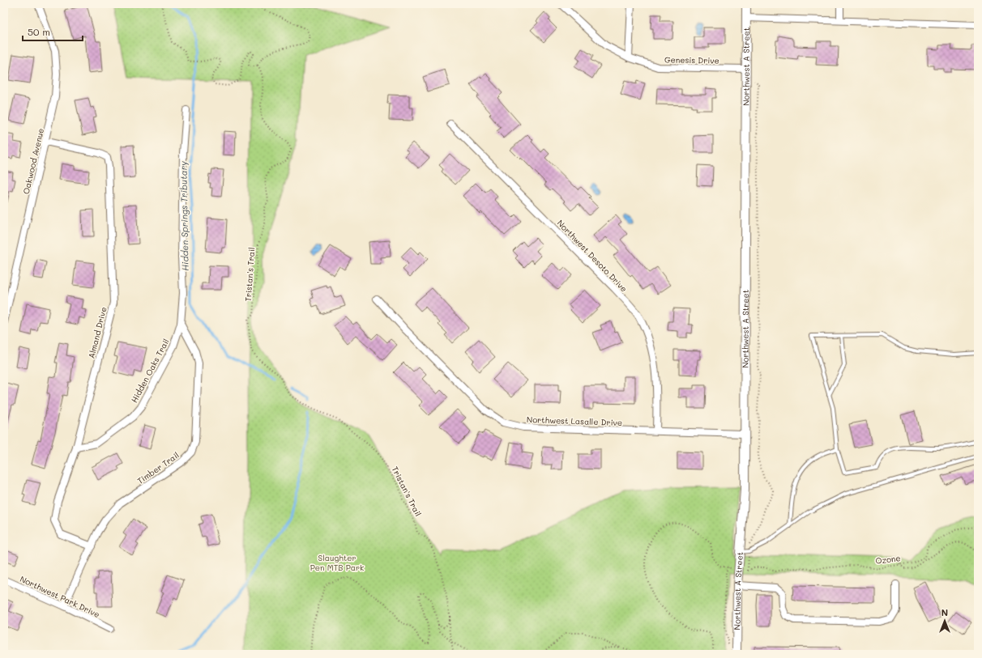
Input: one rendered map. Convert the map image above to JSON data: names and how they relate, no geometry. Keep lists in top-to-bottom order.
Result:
{
  "streets": {
    "street": [
      "Genesis Drive",
      "Northwest A Street",
      "Oakwood Avenue",
      "Northwest Desoto Drive",
      "Almand Drive",
      "Hidden Oaks Trail",
      "Northwest Lasalle Drive",
      "Timber Trail",
      "Northwest Park Drive"
    ],
    "path": ["Tristan's Trail", "Ozone"]
  },
  "crossings": [
    ["Genesis Drive", "Northwest A Street"],
    ["Northwest A Street", "Northwest Lasalle Drive"],
    ["Oakwood Avenue", "Almand Drive"],
    ["Northwest Desoto Drive", "Northwest Lasalle Drive"],
    ["Almand Drive", "Hidden Oaks Trail"],
    ["Almand Drive", "Timber Trail"],
    ["Hidden Oaks Trail", "Timber Trail"],
    ["Timber Trail", "Northwest Park Drive"]
  ],
  "water": ["Hidden Springs Tributary"],
  "parks": ["Slaughter Pen MTB Park"],
  "scale_bar": "50 m",
  "north": "top"
}
